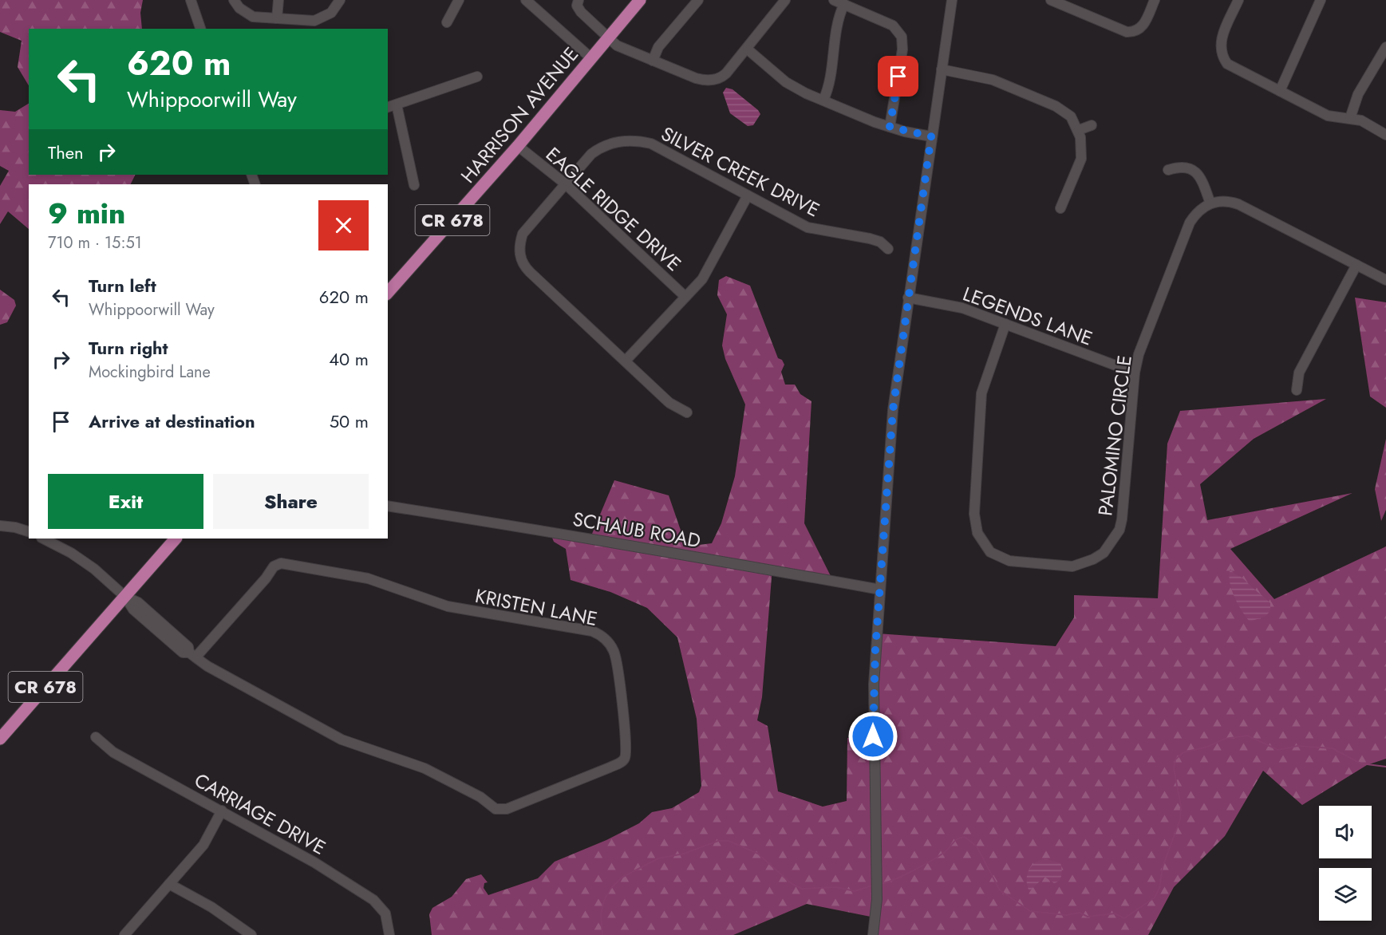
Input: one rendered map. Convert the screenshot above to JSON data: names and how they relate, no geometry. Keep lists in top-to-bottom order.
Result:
{
  "streets": {
    "main road": ["HARRISON AVENUE", "CR 678"],
    "street": [
      "SILVER CREEK DRIVE",
      "EAGLE RIDGE DRIVE",
      "LEGENDS LANE",
      "PALOMINO CIRCLE",
      "SCHAUB ROAD",
      "KRISTEN LANE",
      "CARRIAGE DRIVE"
    ]
  },
  "crossings": [
    ["HARRISON AVENUE", "EAGLE RIDGE DRIVE"],
    ["SILVER CREEK DRIVE", "EAGLE RIDGE DRIVE"],
    ["CR 678", "KRISTEN LANE"],
    ["LEGENDS LANE", "PALOMINO CIRCLE"]
  ],
  "page": {
    "turn": ["620 m", "Whippoorwill Way"],
    "then": "Then",
    "heading": ["9 min", "710 m · 15:51"],
    "list": [
      {
        "name": "Turn left",
        "note": "Whippoorwill Way",
        "value": "620 m"
      },
      {
        "name": "Turn right",
        "note": "Mockingbird Lane",
        "value": "40 m"
      },
      {
        "name": "Arrive at destination",
        "value": "50 m"
      }
    ],
    "buttons": ["Exit", "Share"]
  }
}
